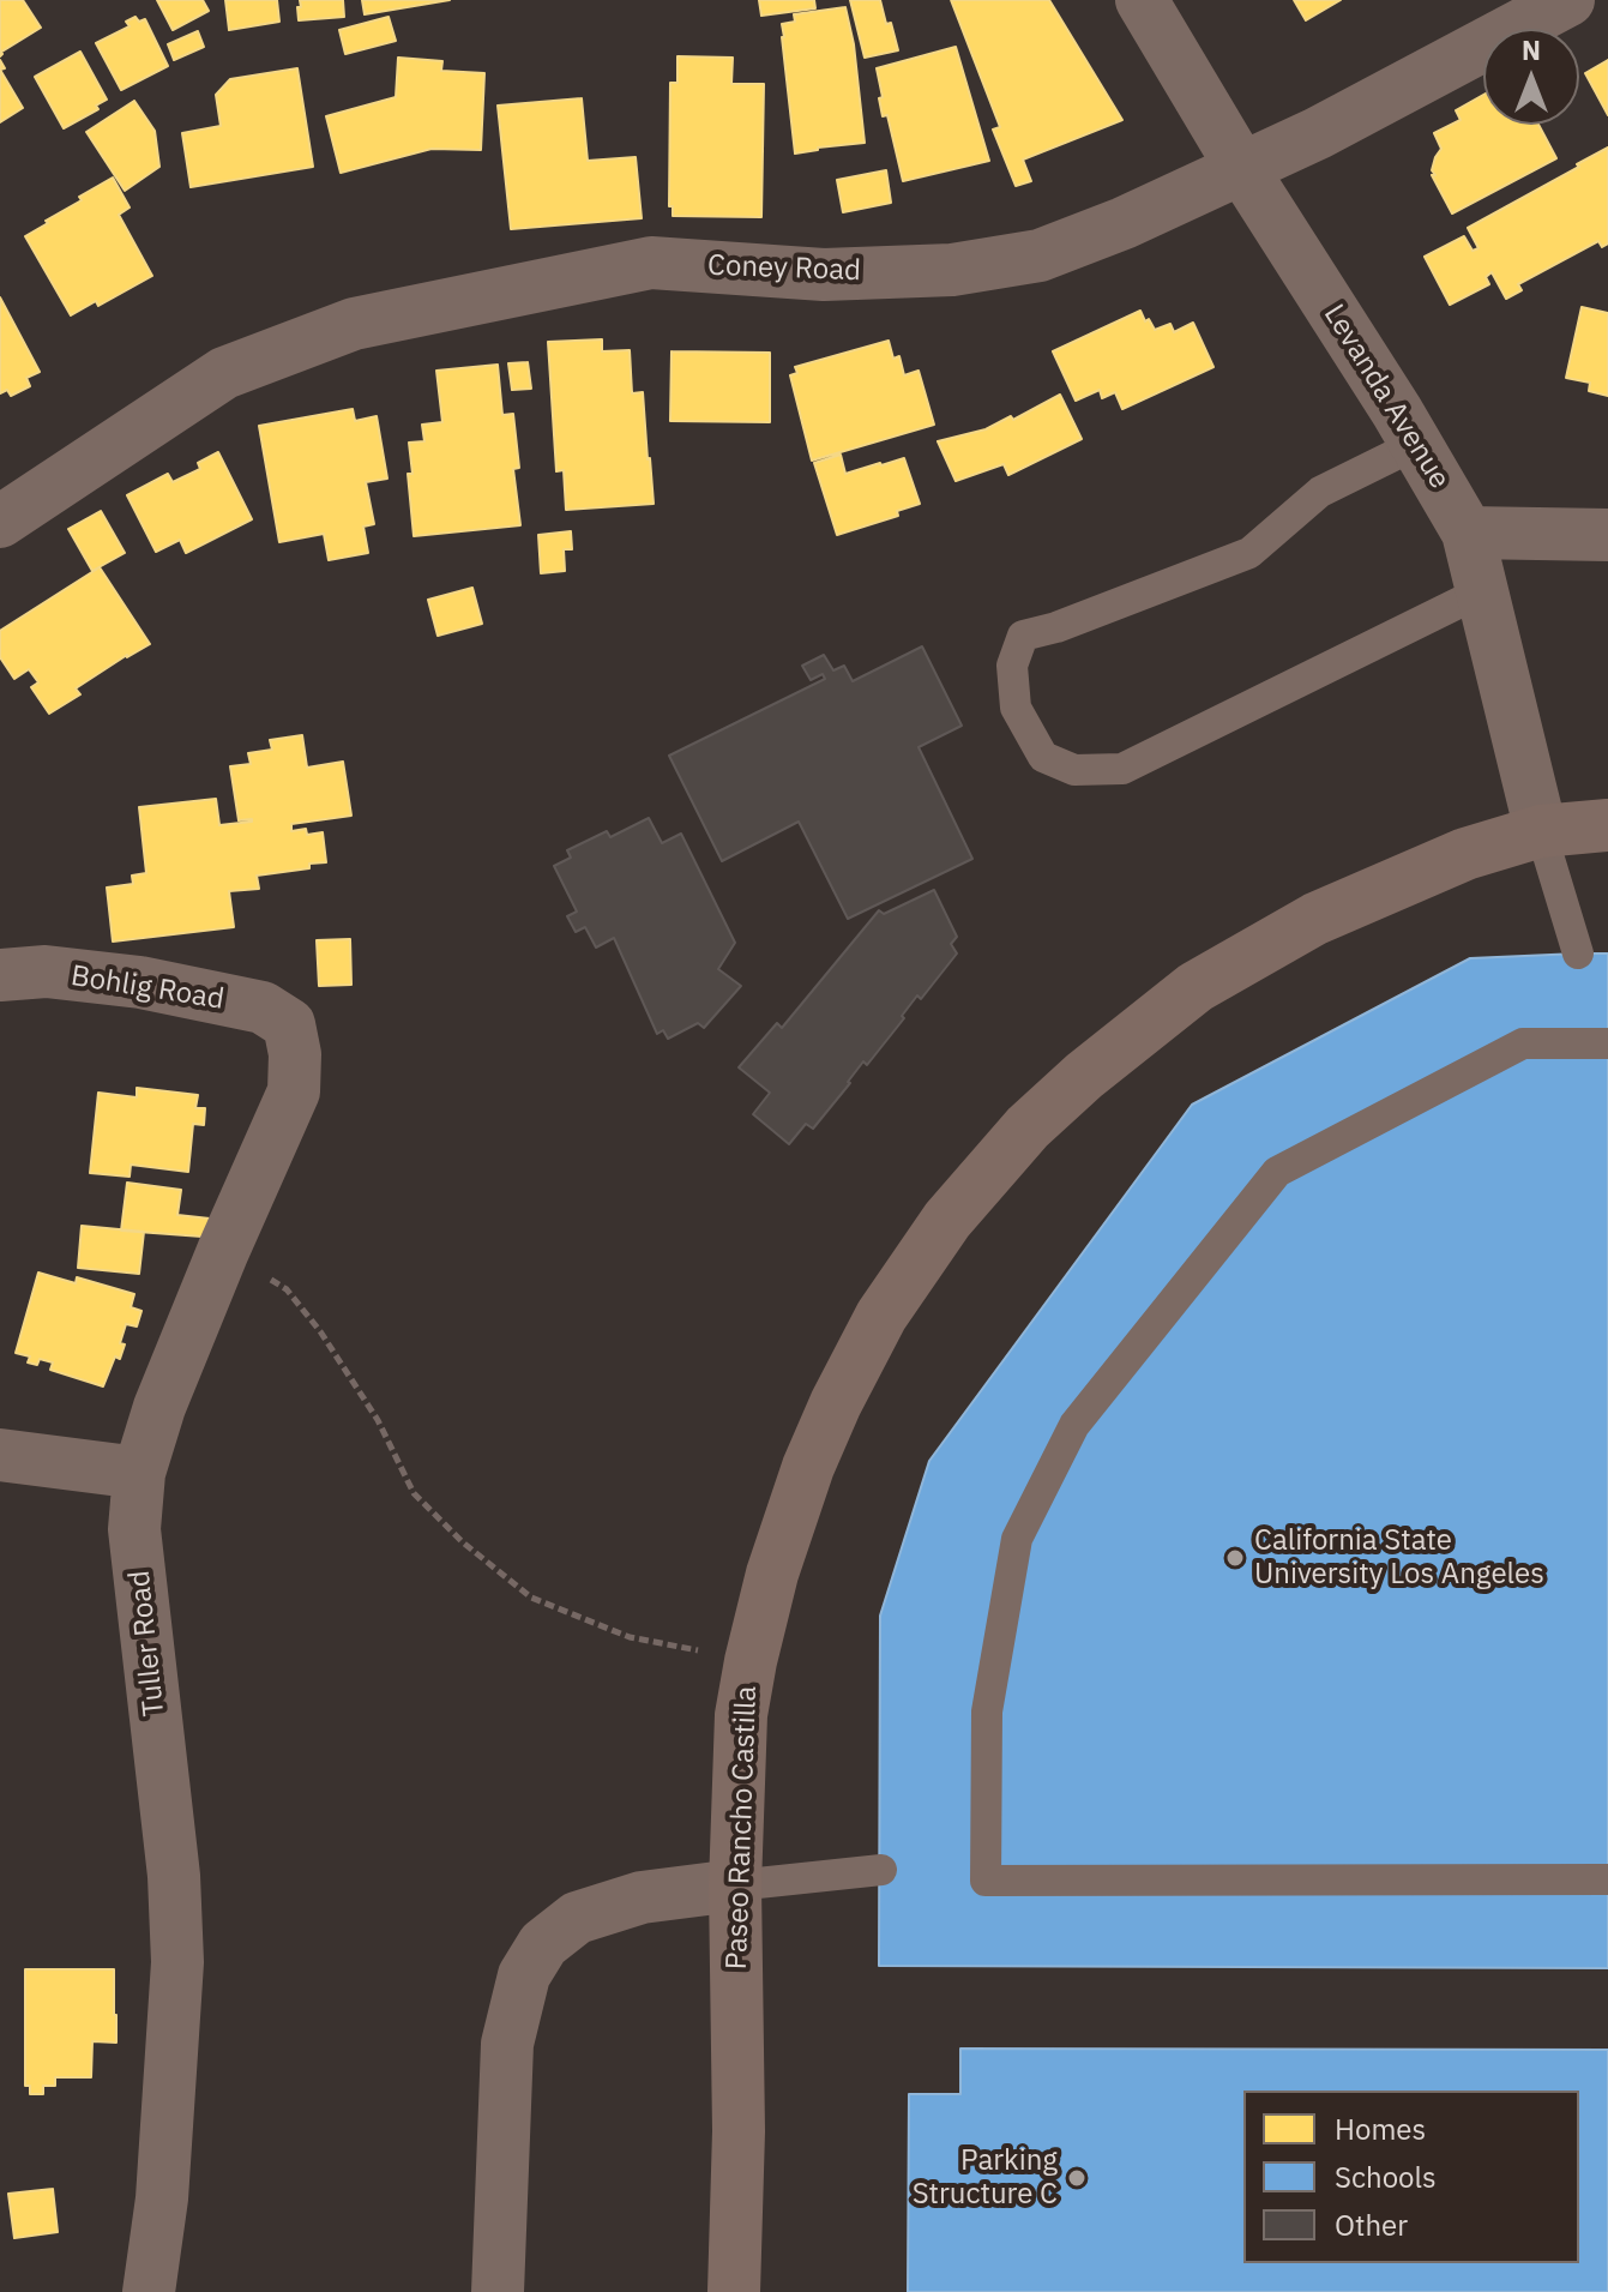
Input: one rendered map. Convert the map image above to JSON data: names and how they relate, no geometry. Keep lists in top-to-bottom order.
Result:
{
  "streets": {
    "street": [
      "Coney Road",
      "Levanda Avenue",
      "Bohlig Road",
      "Tuller Road",
      "Paseo Rancho Castilla"
    ]
  },
  "crossings": [
    ["Coney Road", "Levanda Avenue"],
    ["Levanda Avenue", "Paseo Rancho Castilla"],
    ["Bohlig Road", "Tuller Road"]
  ],
  "places": ["California State University Los Angeles", "Parking Structure C"],
  "legend": ["Homes", "Schools", "Other"],
  "north": "top"
}
